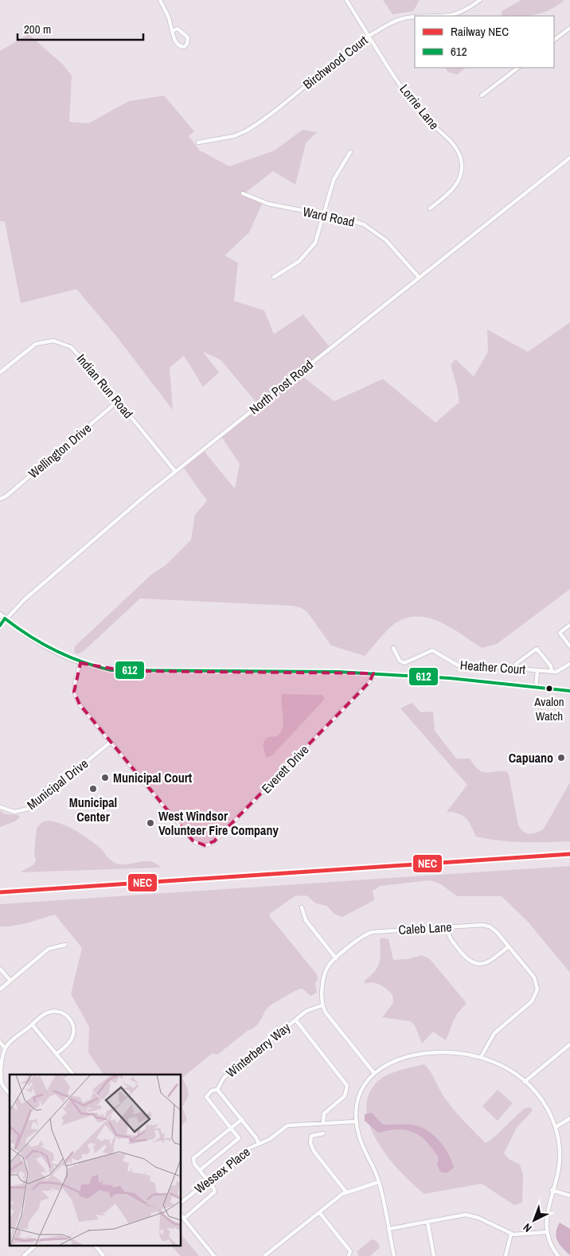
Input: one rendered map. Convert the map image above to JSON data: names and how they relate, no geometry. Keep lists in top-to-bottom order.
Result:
{
  "streets": {
    "street": [
      "Birchwood Court",
      "Lorrie Lane",
      "Ward Road",
      "Indian Run Road",
      "North Post Road",
      "Wellington Drive",
      "Heather Court",
      "Everett Drive",
      "Municipal Drive",
      "Caleb Lane",
      "Winterberry Way",
      "Wessex Place"
    ]
  },
  "crossings": [
    ["Birchwood Court", "Lorrie Lane"],
    ["Ward Road", "North Post Road"],
    ["Indian Run Road", "North Post Road"],
    ["Indian Run Road", "Wellington Drive"],
    ["Everett Drive", "Municipal Drive"],
    ["Caleb Lane", "Winterberry Way"],
    ["Winterberry Way", "Wessex Place"]
  ],
  "places": [
    "Avalon Watch",
    "Capuano",
    "Municipal Court",
    "Municipal Center",
    "West Windsor Volunteer Fire Company"
  ],
  "lines": ["transit line 612", "rail line NEC"],
  "legend": ["Railway NEC", "612"],
  "scale_bar": "200 m",
  "north": "bottom left"
}
